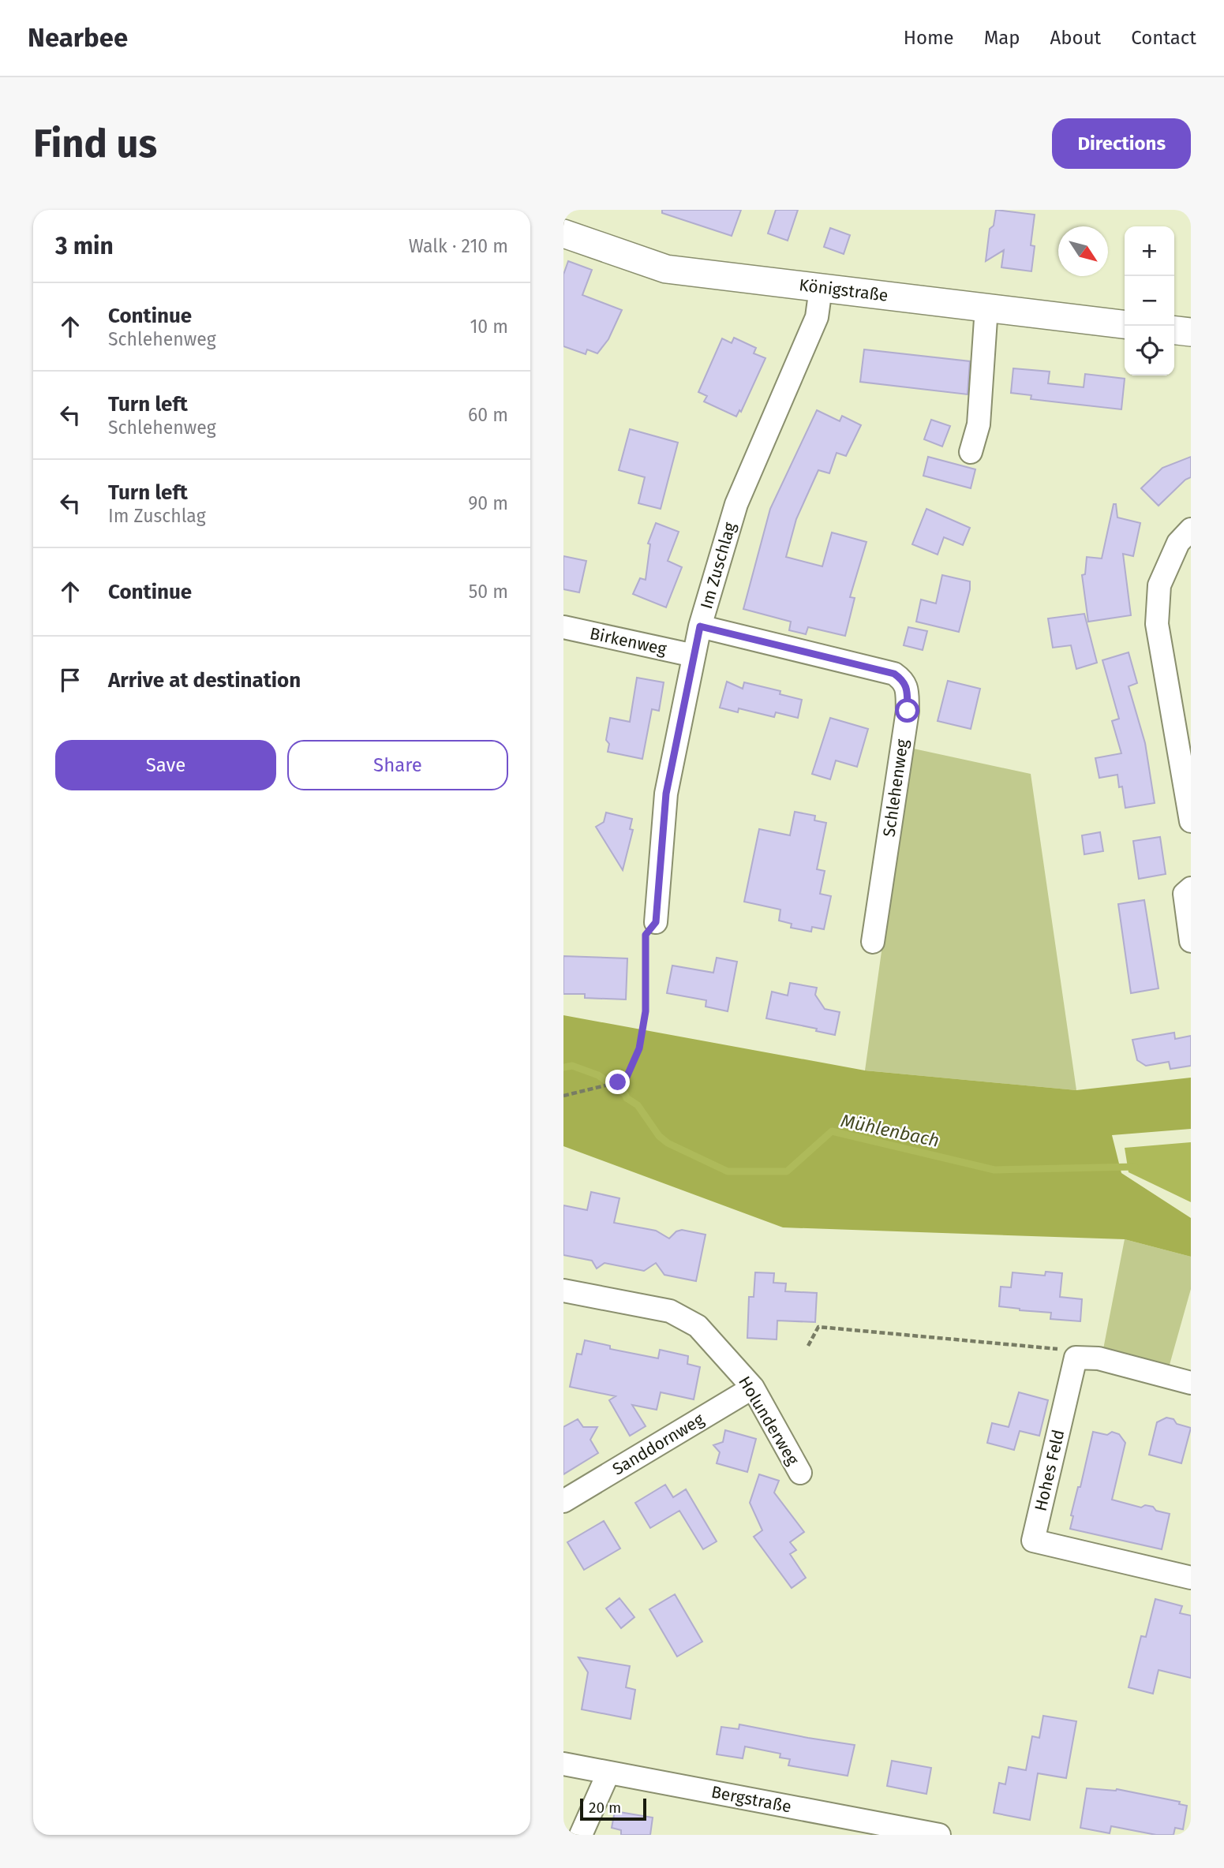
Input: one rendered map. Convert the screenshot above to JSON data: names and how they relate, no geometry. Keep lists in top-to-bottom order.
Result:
{
  "streets": {
    "main road": ["Königstraße"],
    "street": [
      "Im Zuschlag",
      "Birkenweg",
      "Schlehenweg",
      "Holunderweg",
      "Sanddornweg",
      "Hohes Feld",
      "Bergstraße"
    ]
  },
  "crossings": [
    ["Königstraße", "Im Zuschlag"],
    ["Im Zuschlag", "Birkenweg"],
    ["Im Zuschlag", "Schlehenweg"],
    ["Holunderweg", "Sanddornweg"]
  ],
  "water": ["Mühlenbach"],
  "scale_bar": "20 m",
  "north": "bottom right",
  "page": {
    "header": "Nearbee",
    "nav": [
      "Home",
      "Map",
      "About",
      "Contact"
    ],
    "buttons": [
      "Directions",
      ["Save", "Share"]
    ],
    "title": "Find us",
    "heading": ["3 min", "Walk · 210 m"],
    "map_buttons": ["+", "−"],
    "list": [
      ["Continue", "Schlehenweg", "10 m"],
      ["Turn left", "Schlehenweg", "60 m"],
      ["Turn left", "Im Zuschlag", "90 m"],
      ["Continue", "50 m"],
      "Arrive at destination"
    ],
    "scale": "20 m"
  }
}
